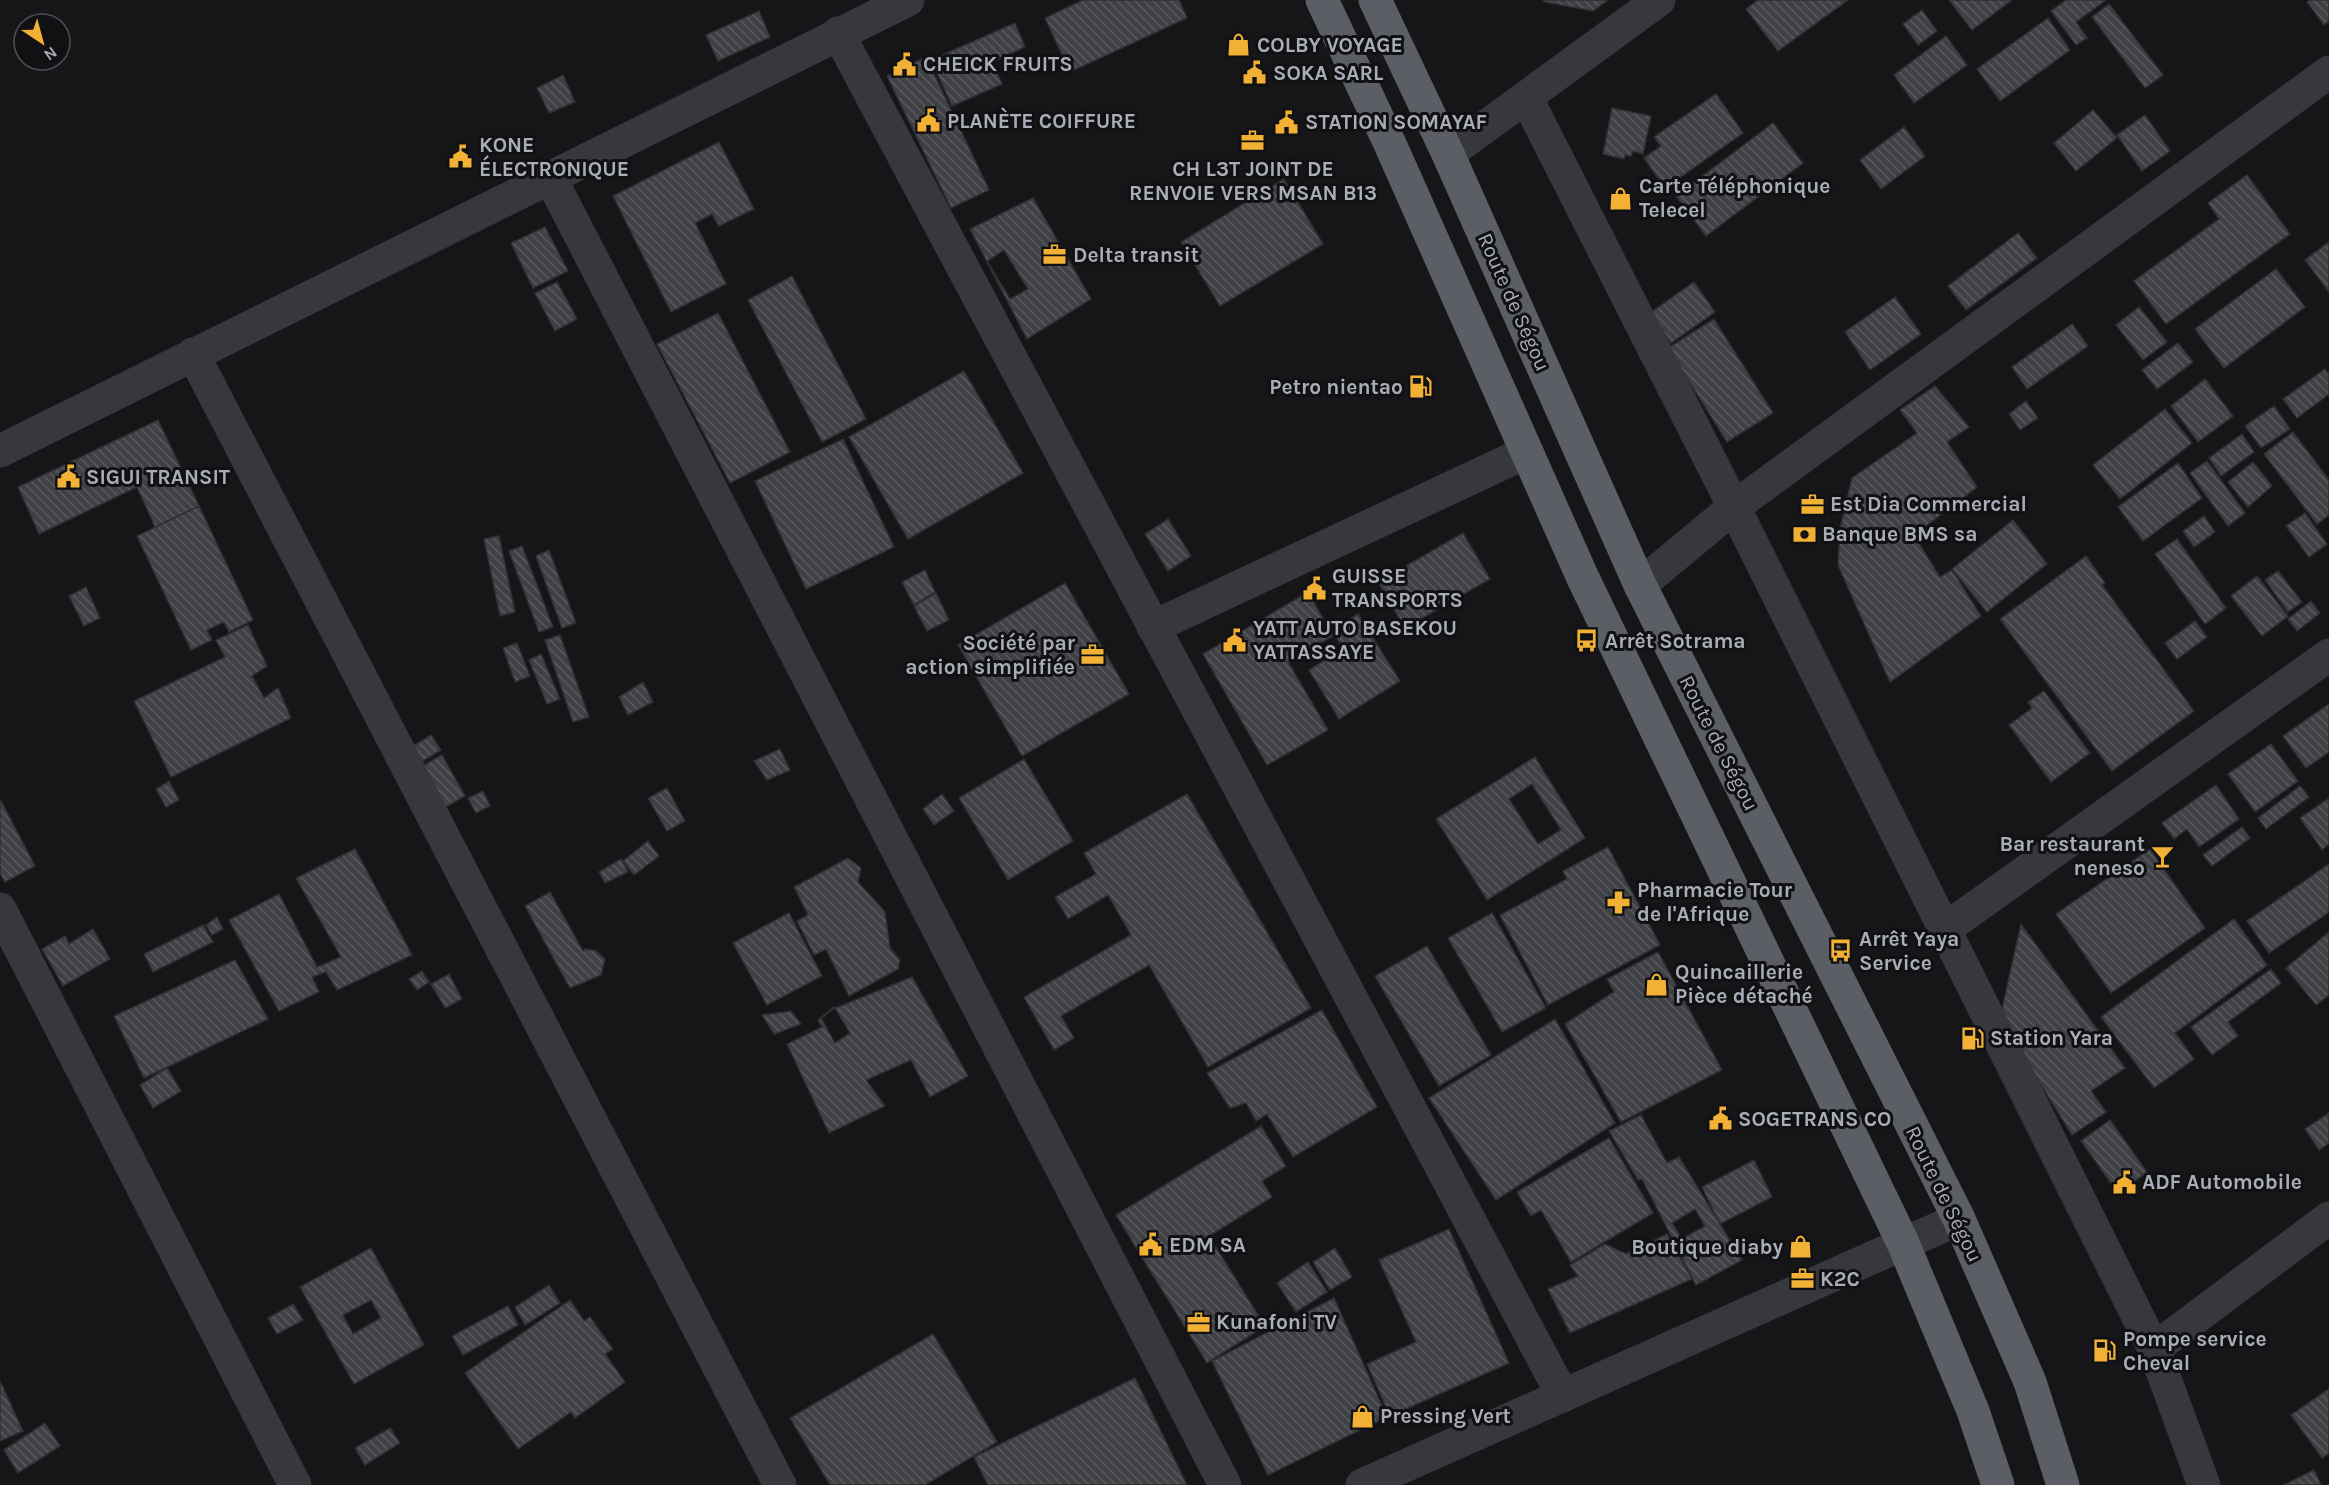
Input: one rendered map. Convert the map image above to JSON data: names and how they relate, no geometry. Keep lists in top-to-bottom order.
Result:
{
  "streets": {
    "highway": ["Route de Ségou"]
  },
  "places": {
    "shop": [
      "COLBY VOYAGE",
      "Carte Téléphonique Telecel",
      "Quincaillerie Pièce détaché",
      "Boutique diaby",
      "Pressing Vert"
    ],
    "public building": [
      "CHEICK FRUITS",
      "SOKA SARL",
      "PLANÈTE COIFFURE",
      "STATION SOMAYAF",
      "KONE ÉLECTRONIQUE",
      "SIGUI TRANSIT",
      "GUISSE TRANSPORTS",
      "YATT AUTO BASEKOU YATTASSAYE",
      "SOGETRANS CO",
      "ADF Automobile",
      "EDM SA"
    ],
    "office": [
      "CH L3T JOINT DE RENVOIE VERS MSAN B13",
      "Delta transit",
      "Est Dia Commercial",
      "Société par action simplifiée",
      "K2C",
      "Kunafoni TV"
    ],
    "fuel station": ["Petro nientao", "Station Yara", "Pompe service Cheval"],
    "bank": ["Banque BMS sa"],
    "bus stop": ["Arrêt Sotrama", "Arrêt Yaya Service"],
    "bar": ["Bar restaurant neneso"],
    "pharmacy": ["Pharmacie Tour de l'Afrique"]
  },
  "north": "bottom right"
}
